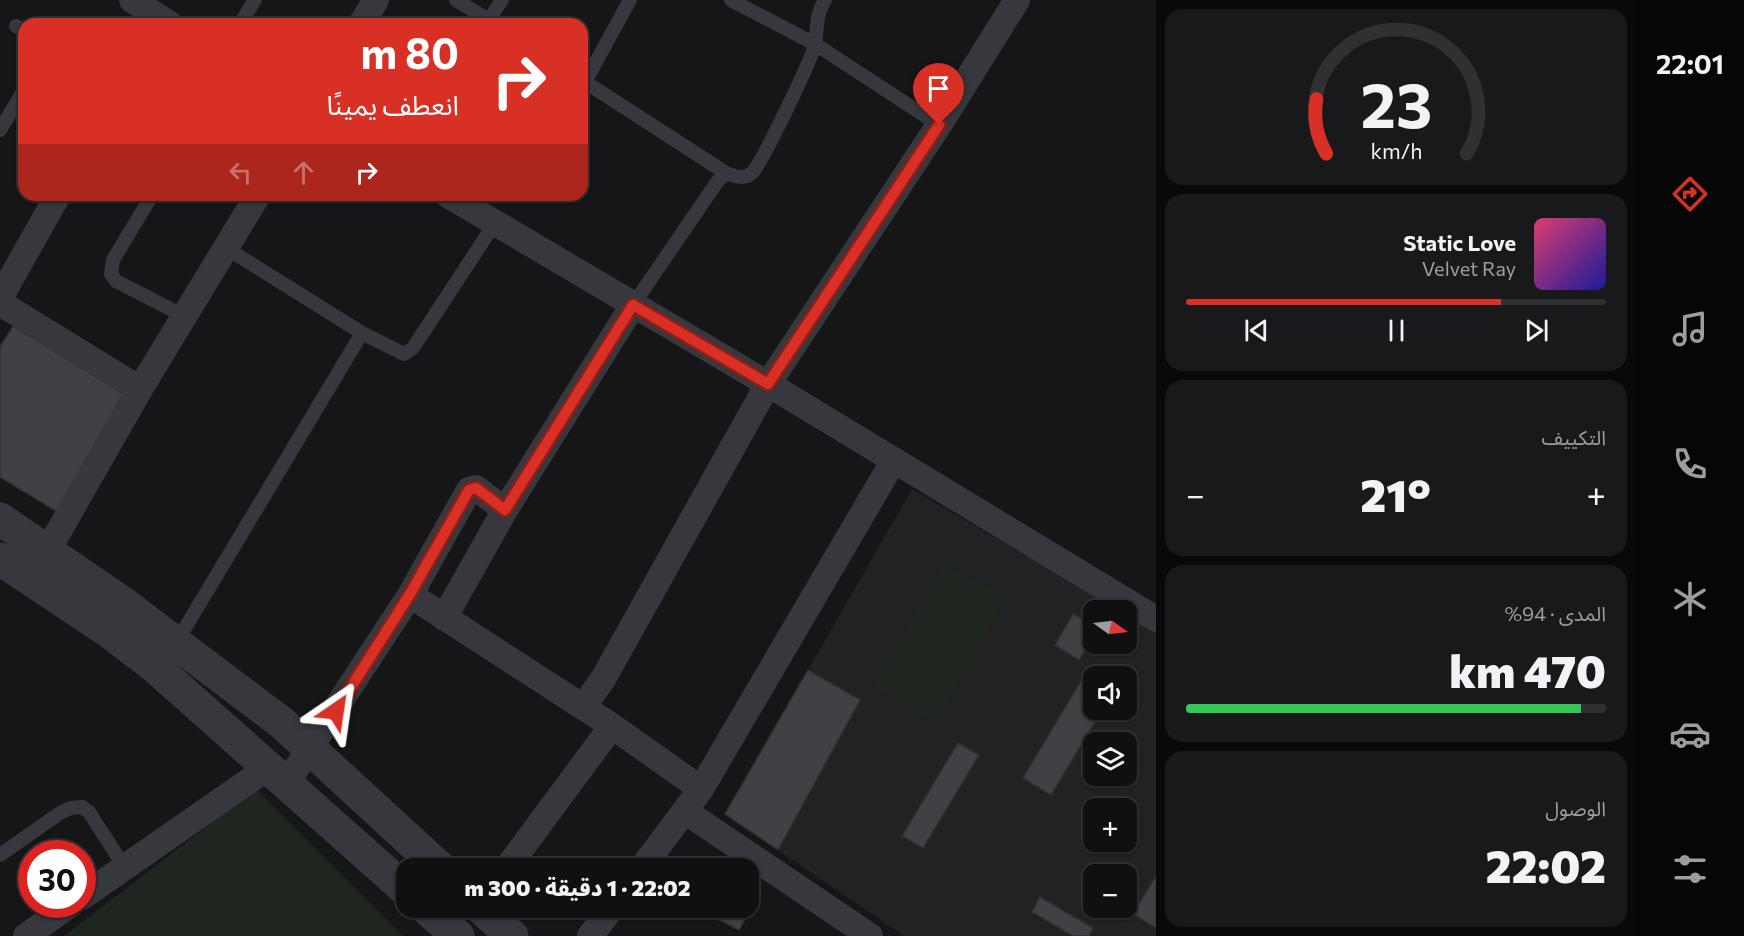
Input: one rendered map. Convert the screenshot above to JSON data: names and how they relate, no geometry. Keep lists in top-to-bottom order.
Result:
{
  "north": "right",
  "page": {
    "tabs": "22:01",
    "turn": ["80 m", "انعطف يمينًا"],
    "song": ["Static Love", "Velvet Ray"],
    "tile": [
      "التكييف",
      ["المدى · 94%", "470 km"],
      ["الوصول", "22:02"]
    ],
    "heat": ["−", "21°", "+"],
    "map_buttons": ["+", "−"],
    "limit": "30",
    "trip": "22:02 · 1 دقيقة · 300 m",
    "gauge": ["23", "km/h"]
  }
}
